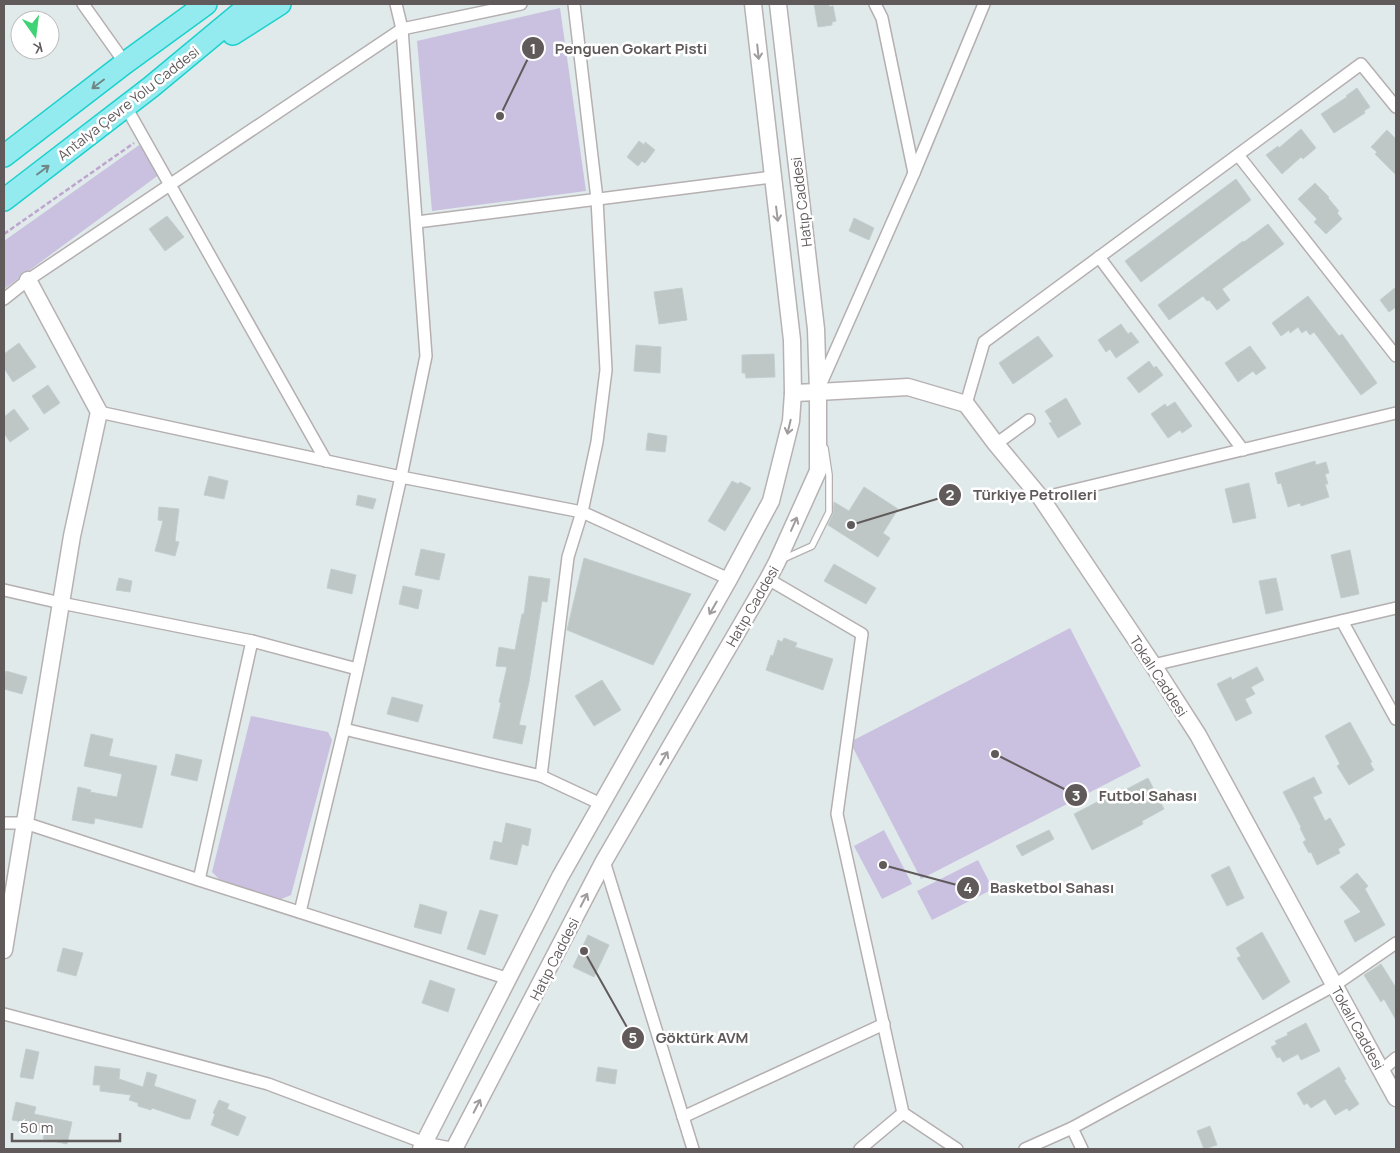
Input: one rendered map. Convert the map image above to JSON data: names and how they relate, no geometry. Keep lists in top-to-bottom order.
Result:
{
  "streets": {
    "highway": ["Antalya Çevre Yolu Caddesi"],
    "main road": ["Hatıp Caddesi", "Tokalı Caddesi"]
  },
  "places": [
    "Penguen Gokart Pisti",
    "Türkiye Petrolleri",
    "Futbol Sahası",
    "Basketbol Sahası",
    "Göktürk AVM"
  ],
  "scale_bar": "50 m",
  "north": "bottom"
}
